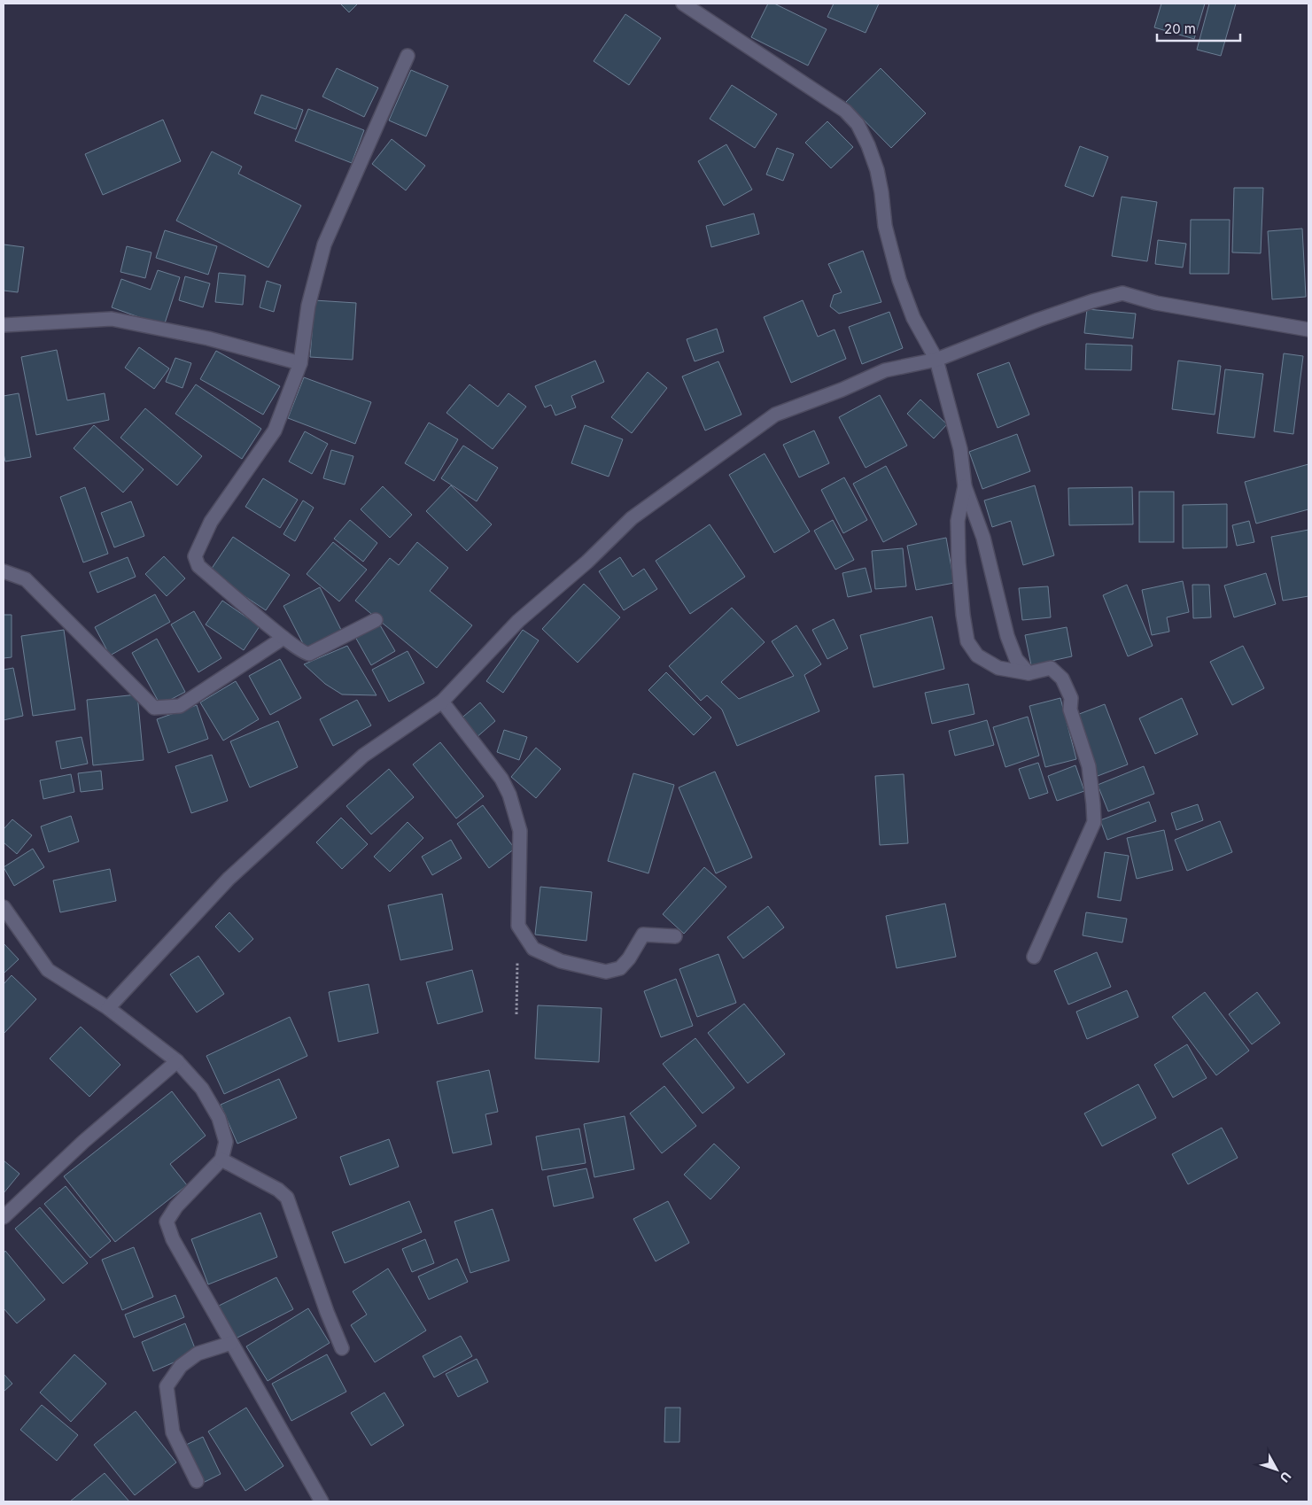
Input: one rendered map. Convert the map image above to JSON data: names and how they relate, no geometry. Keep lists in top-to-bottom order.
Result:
{
  "scale_bar": "20 m",
  "north": "bottom right"
}
